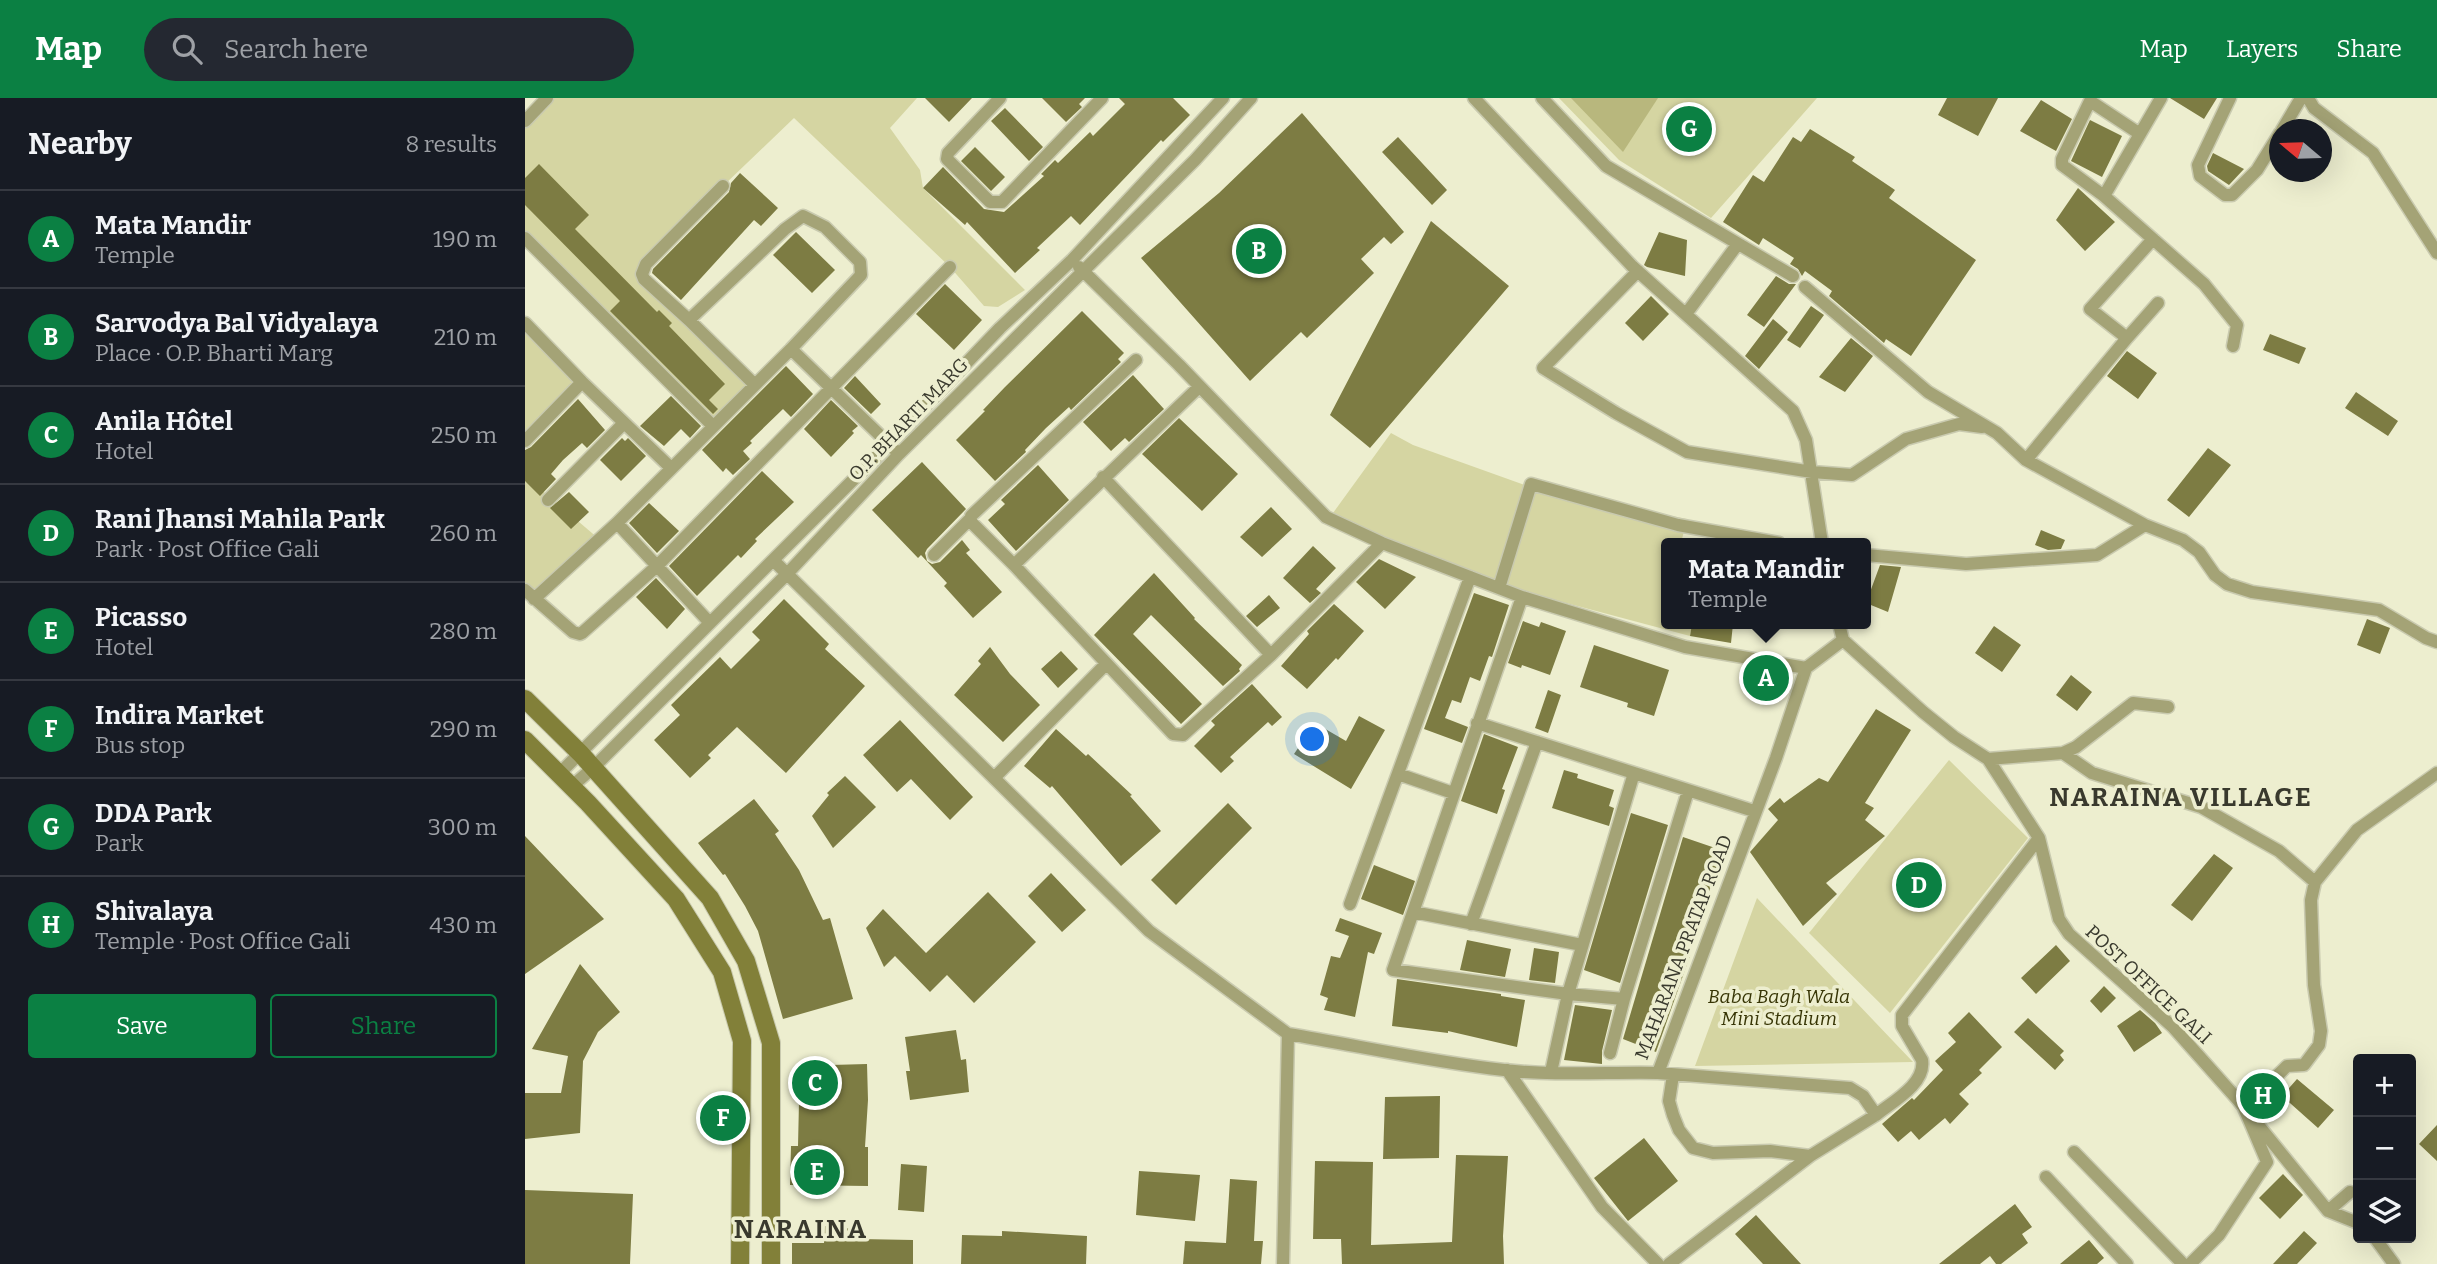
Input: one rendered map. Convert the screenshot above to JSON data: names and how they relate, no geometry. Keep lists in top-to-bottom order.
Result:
{
  "streets": {
    "street": ["O.P. BHARTI MARG", "MAHARANA PRATAP ROAD", "POST OFFICE GALI"]
  },
  "districts": ["NARAINA VILLAGE", "NARAINA"],
  "parks": ["Baba Bagh Wala Mini Stadium"],
  "north": "left",
  "page": {
    "header": "Map",
    "search": "Search here",
    "nav": ["Map", "Layers", "Share"],
    "heading": ["Nearby", "8 results"],
    "pins": [
      "G",
      "B",
      "A",
      "D",
      "C",
      "H",
      "F",
      "E"
    ],
    "list": [
      {
        "mark": "A",
        "name": "Mata Mandir",
        "note": "Temple",
        "value": "190 m"
      },
      {
        "mark": "B",
        "name": "Sarvodya Bal Vidyalaya",
        "note": "Place · O.P. Bharti Marg",
        "value": "210 m"
      },
      {
        "mark": "C",
        "name": "Anila Hôtel",
        "note": "Hotel",
        "value": "250 m"
      },
      {
        "mark": "D",
        "name": "Rani Jhansi Mahila Park",
        "note": "Park · Post Office Gali",
        "value": "260 m"
      },
      {
        "mark": "E",
        "name": "Picasso",
        "note": "Hotel",
        "value": "280 m"
      },
      {
        "mark": "F",
        "name": "Indira Market",
        "note": "Bus stop",
        "value": "290 m"
      },
      {
        "mark": "G",
        "name": "DDA Park",
        "note": "Park",
        "value": "300 m"
      },
      {
        "mark": "H",
        "name": "Shivalaya",
        "note": "Temple · Post Office Gali",
        "value": "430 m"
      }
    ],
    "popup": ["Mata Mandir", "Temple"],
    "buttons": ["Save", "Share"],
    "map_buttons": ["+", "−"]
  }
}
